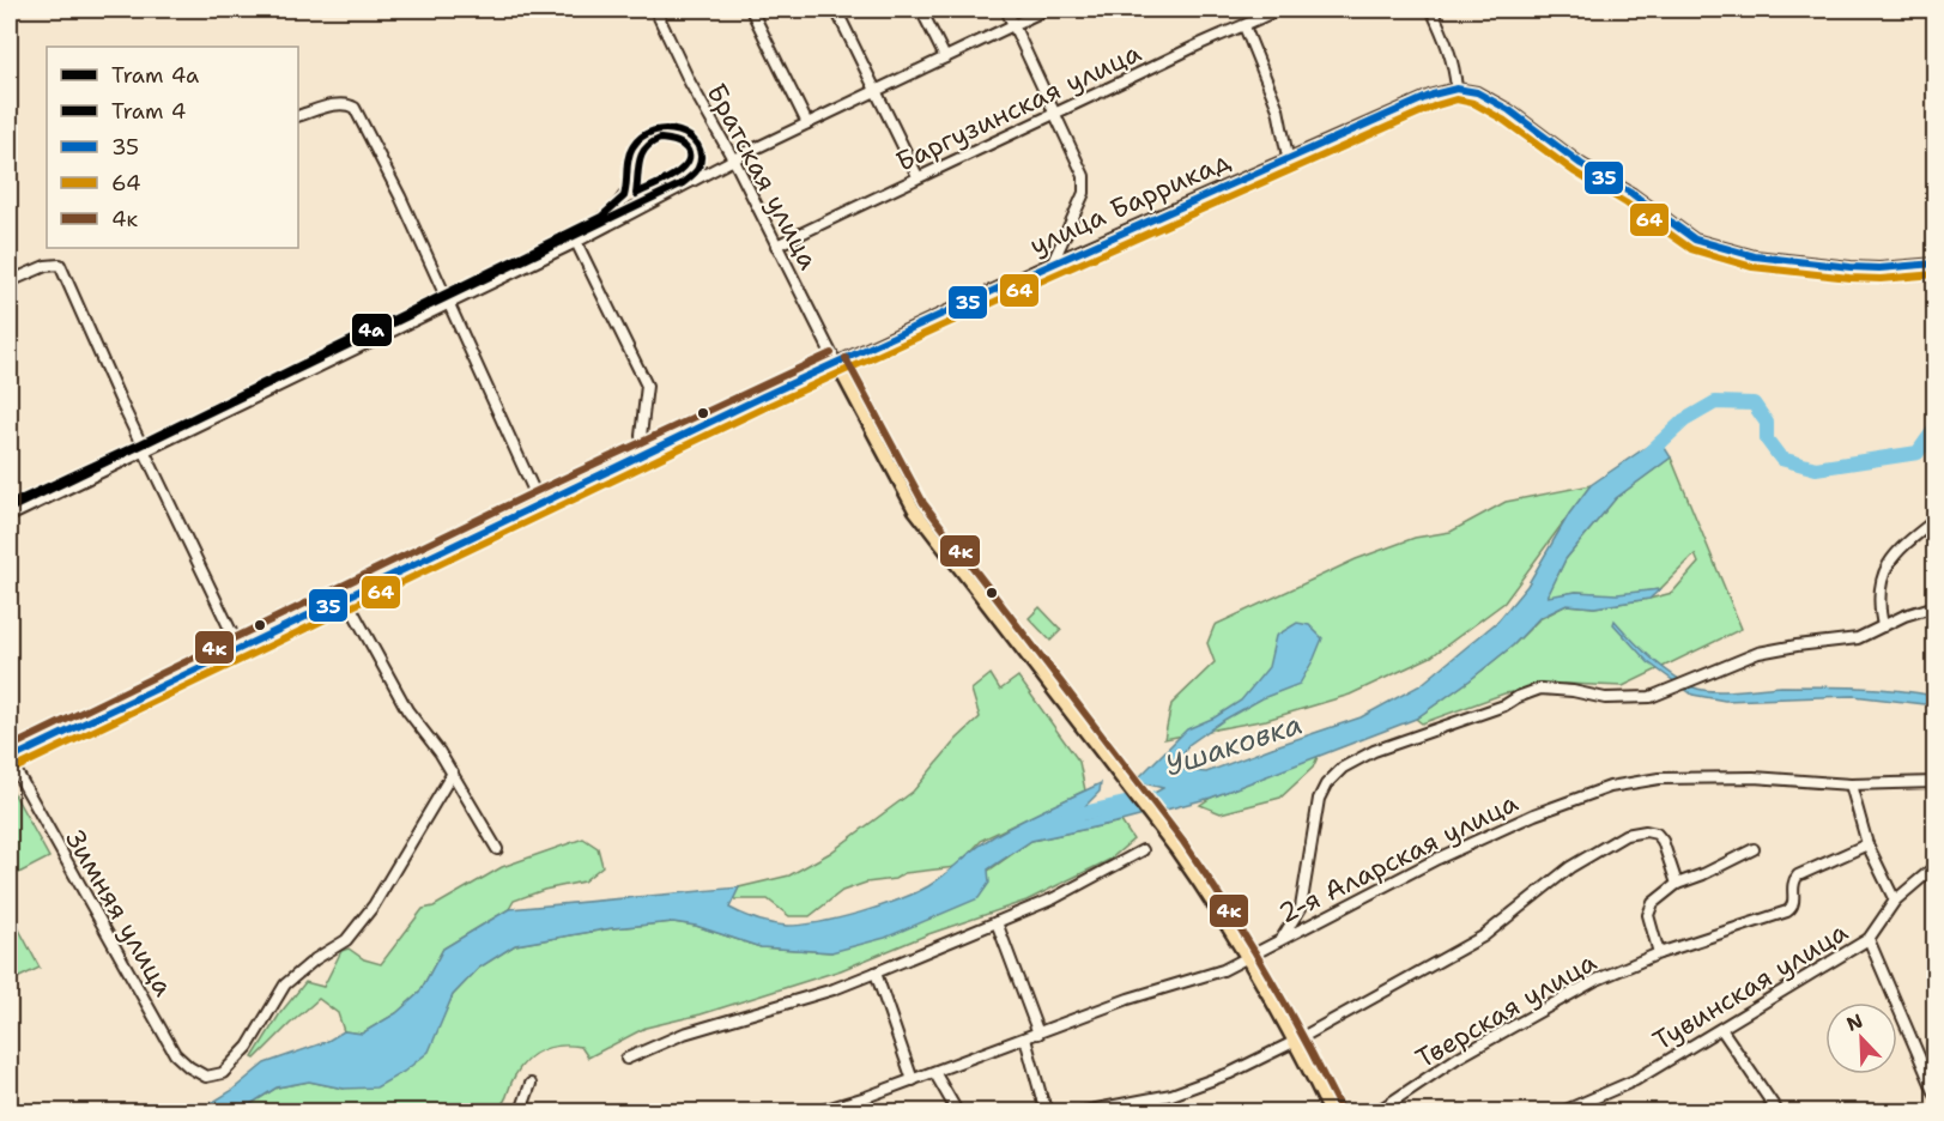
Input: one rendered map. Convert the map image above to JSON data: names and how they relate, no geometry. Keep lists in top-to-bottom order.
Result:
{
  "streets": {
    "main road": ["улица Баррикад"],
    "street": [
      "Баргузинская улица",
      "Братская улица",
      "2-я Аларская улица",
      "Зимняя улица",
      "Тувинская улица",
      "Тверская улица"
    ]
  },
  "crossings": [
    ["Баргузинская улица", "Братская улица"],
    ["Братская улица", "улица Баррикад"],
    ["улица Баррикад", "Зимняя улица"]
  ],
  "water": ["Ушаковка"],
  "lines": [
    "transit line 35",
    "transit line 64",
    "tram line 4a",
    "tram line 4",
    "transit line 4к"
  ],
  "legend": [
    "Tram 4a",
    "Tram 4",
    "35",
    "64",
    "4к"
  ],
  "north": "top left"
}
